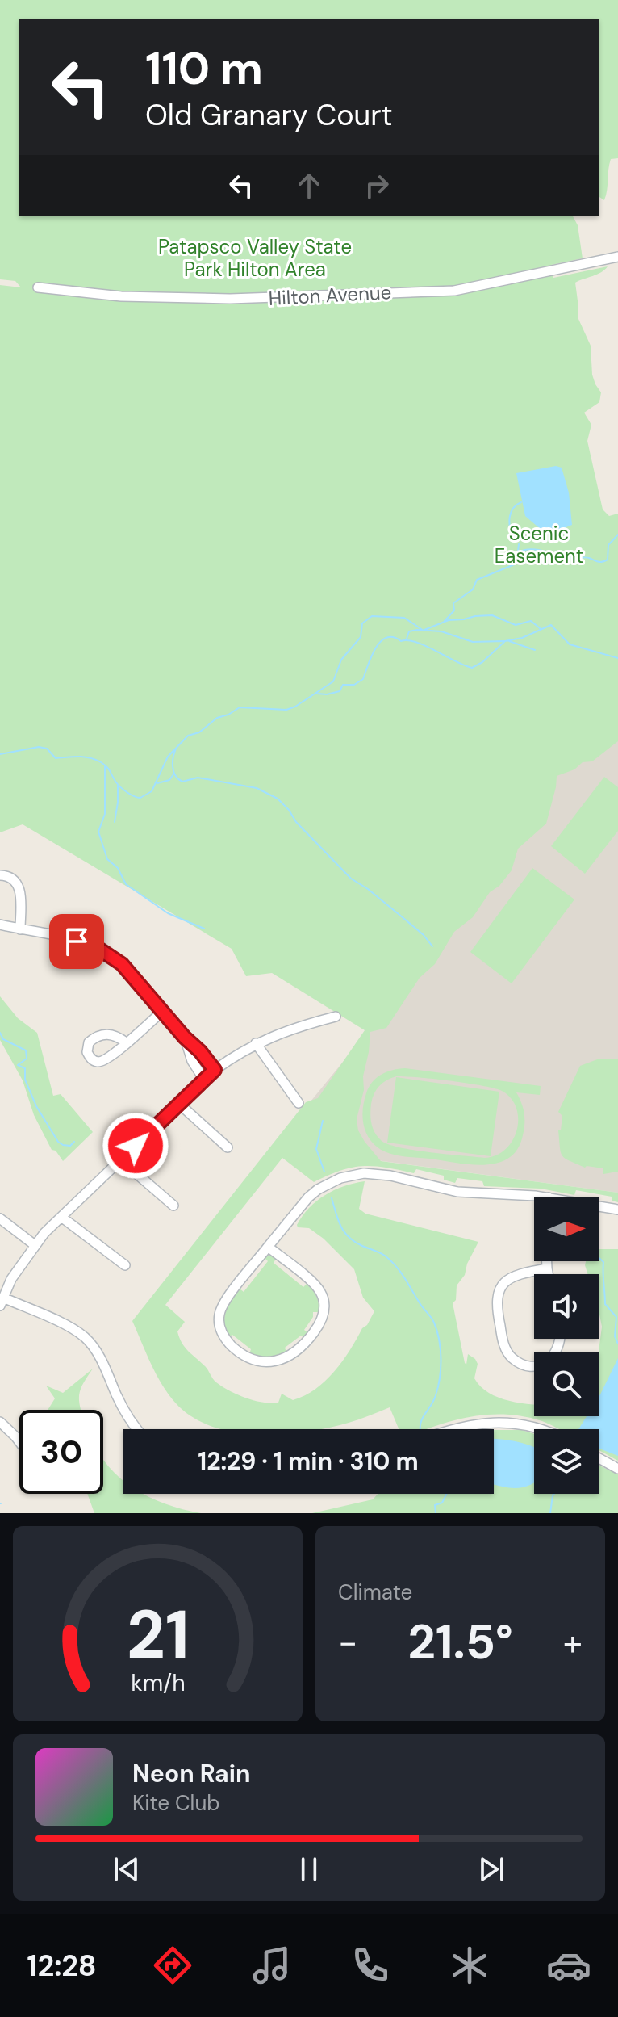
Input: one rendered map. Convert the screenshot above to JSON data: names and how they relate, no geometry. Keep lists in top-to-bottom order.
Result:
{
  "streets": {
    "street": ["Hilton Avenue"]
  },
  "parks": ["Patapsco Valley State Park Hilton Area", "Scenic Easement"],
  "north": "right",
  "page": {
    "turn": ["110 m", "Old Granary Court"],
    "limit": "30",
    "trip": "12:29 · 1 min · 310 m",
    "tile": "Climate",
    "heat": ["−", "21.5°", "+"],
    "song": ["Neon Rain", "Kite Club"],
    "tabs": "12:28",
    "gauge": ["21", "km/h"]
  }
}
